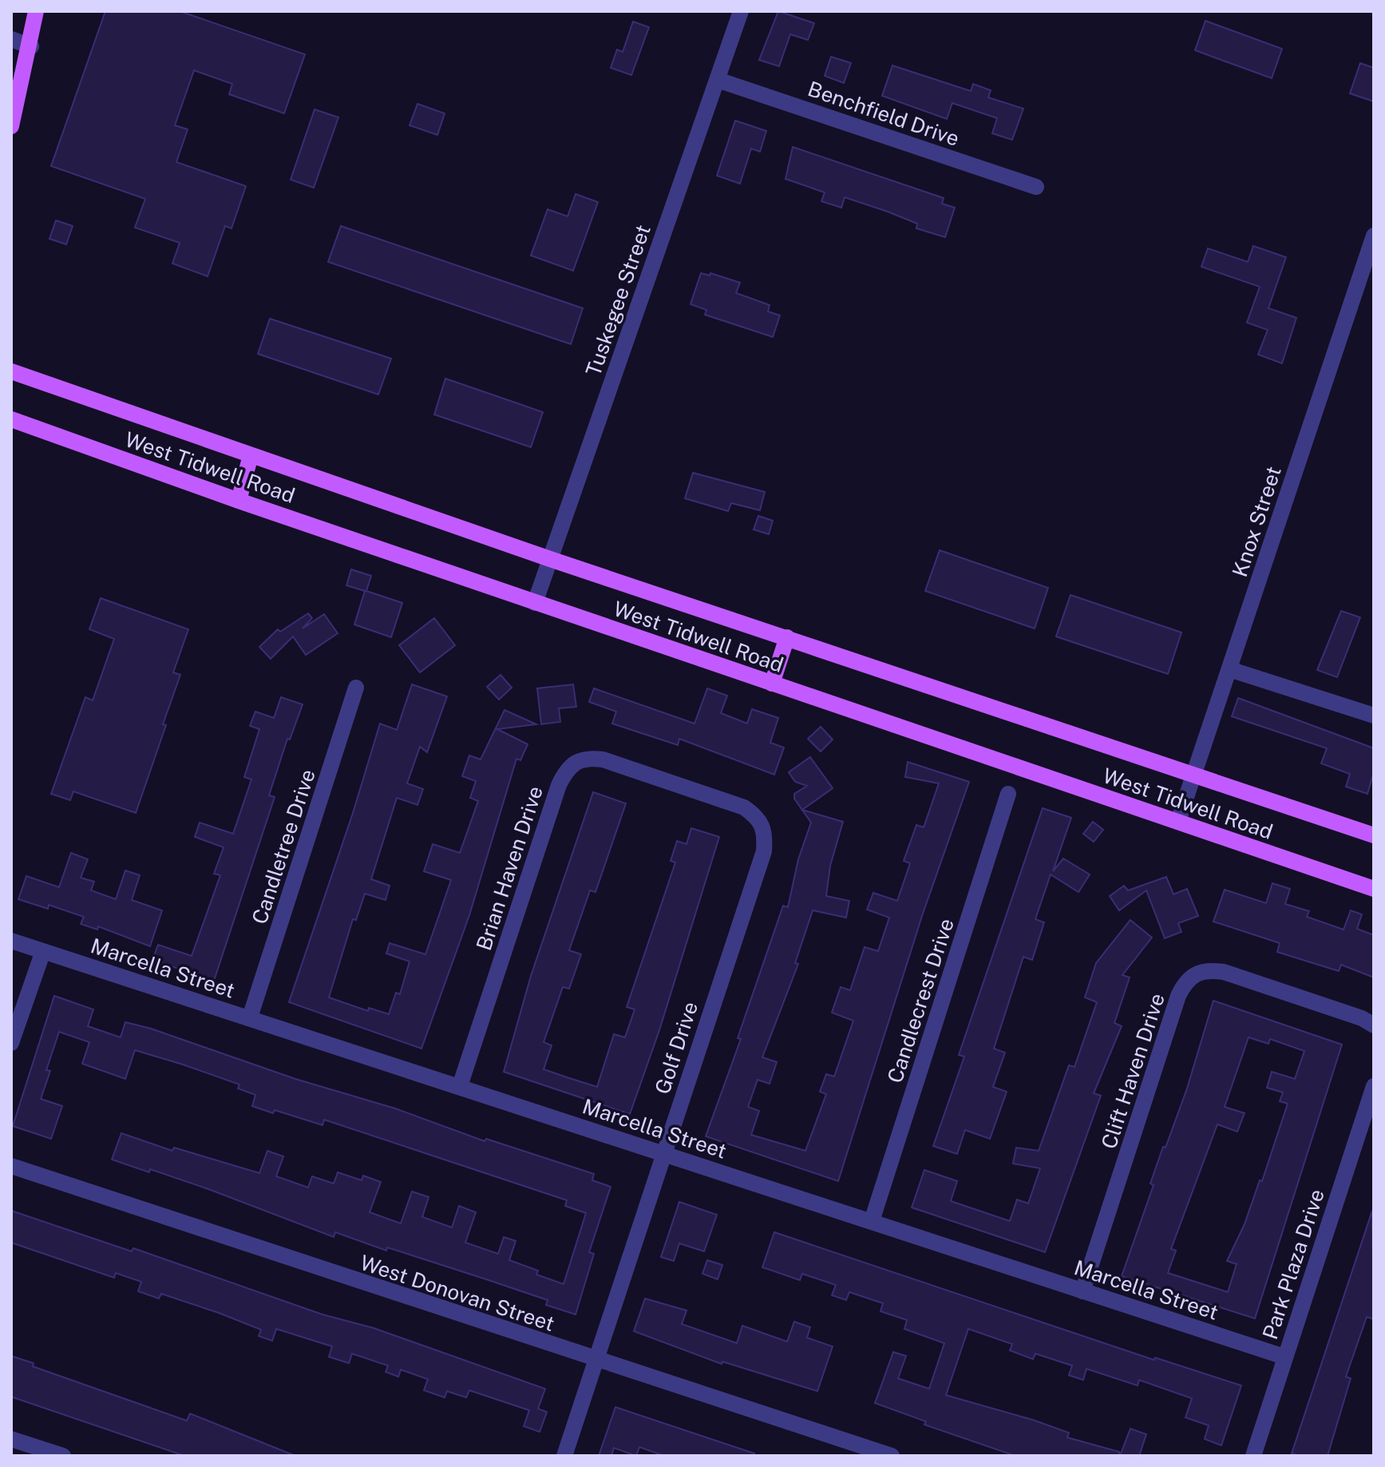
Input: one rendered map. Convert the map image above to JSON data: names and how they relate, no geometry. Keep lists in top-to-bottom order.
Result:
{
  "streets": {
    "main road": ["West Tidwell Road"],
    "street": [
      "Benchfield Drive",
      "Tuskegee Street",
      "Knox Street",
      "Candletree Drive",
      "Brian Haven Drive",
      "Marcella Street",
      "Candlecrest Drive",
      "Golf Drive",
      "Clift Haven Drive",
      "Park Plaza Drive",
      "West Donovan Street"
    ]
  },
  "crossings": [
    ["Benchfield Drive", "Tuskegee Street"],
    ["Tuskegee Street", "West Tidwell Road"],
    ["West Tidwell Road", "Knox Street"],
    ["Candletree Drive", "Marcella Street"],
    ["Brian Haven Drive", "Marcella Street"],
    ["Brian Haven Drive", "Golf Drive"],
    ["Marcella Street", "Candlecrest Drive"],
    ["Marcella Street", "Golf Drive"],
    ["Marcella Street", "Clift Haven Drive"],
    ["Marcella Street", "Park Plaza Drive"],
    ["Golf Drive", "West Donovan Street"]
  ]
}
